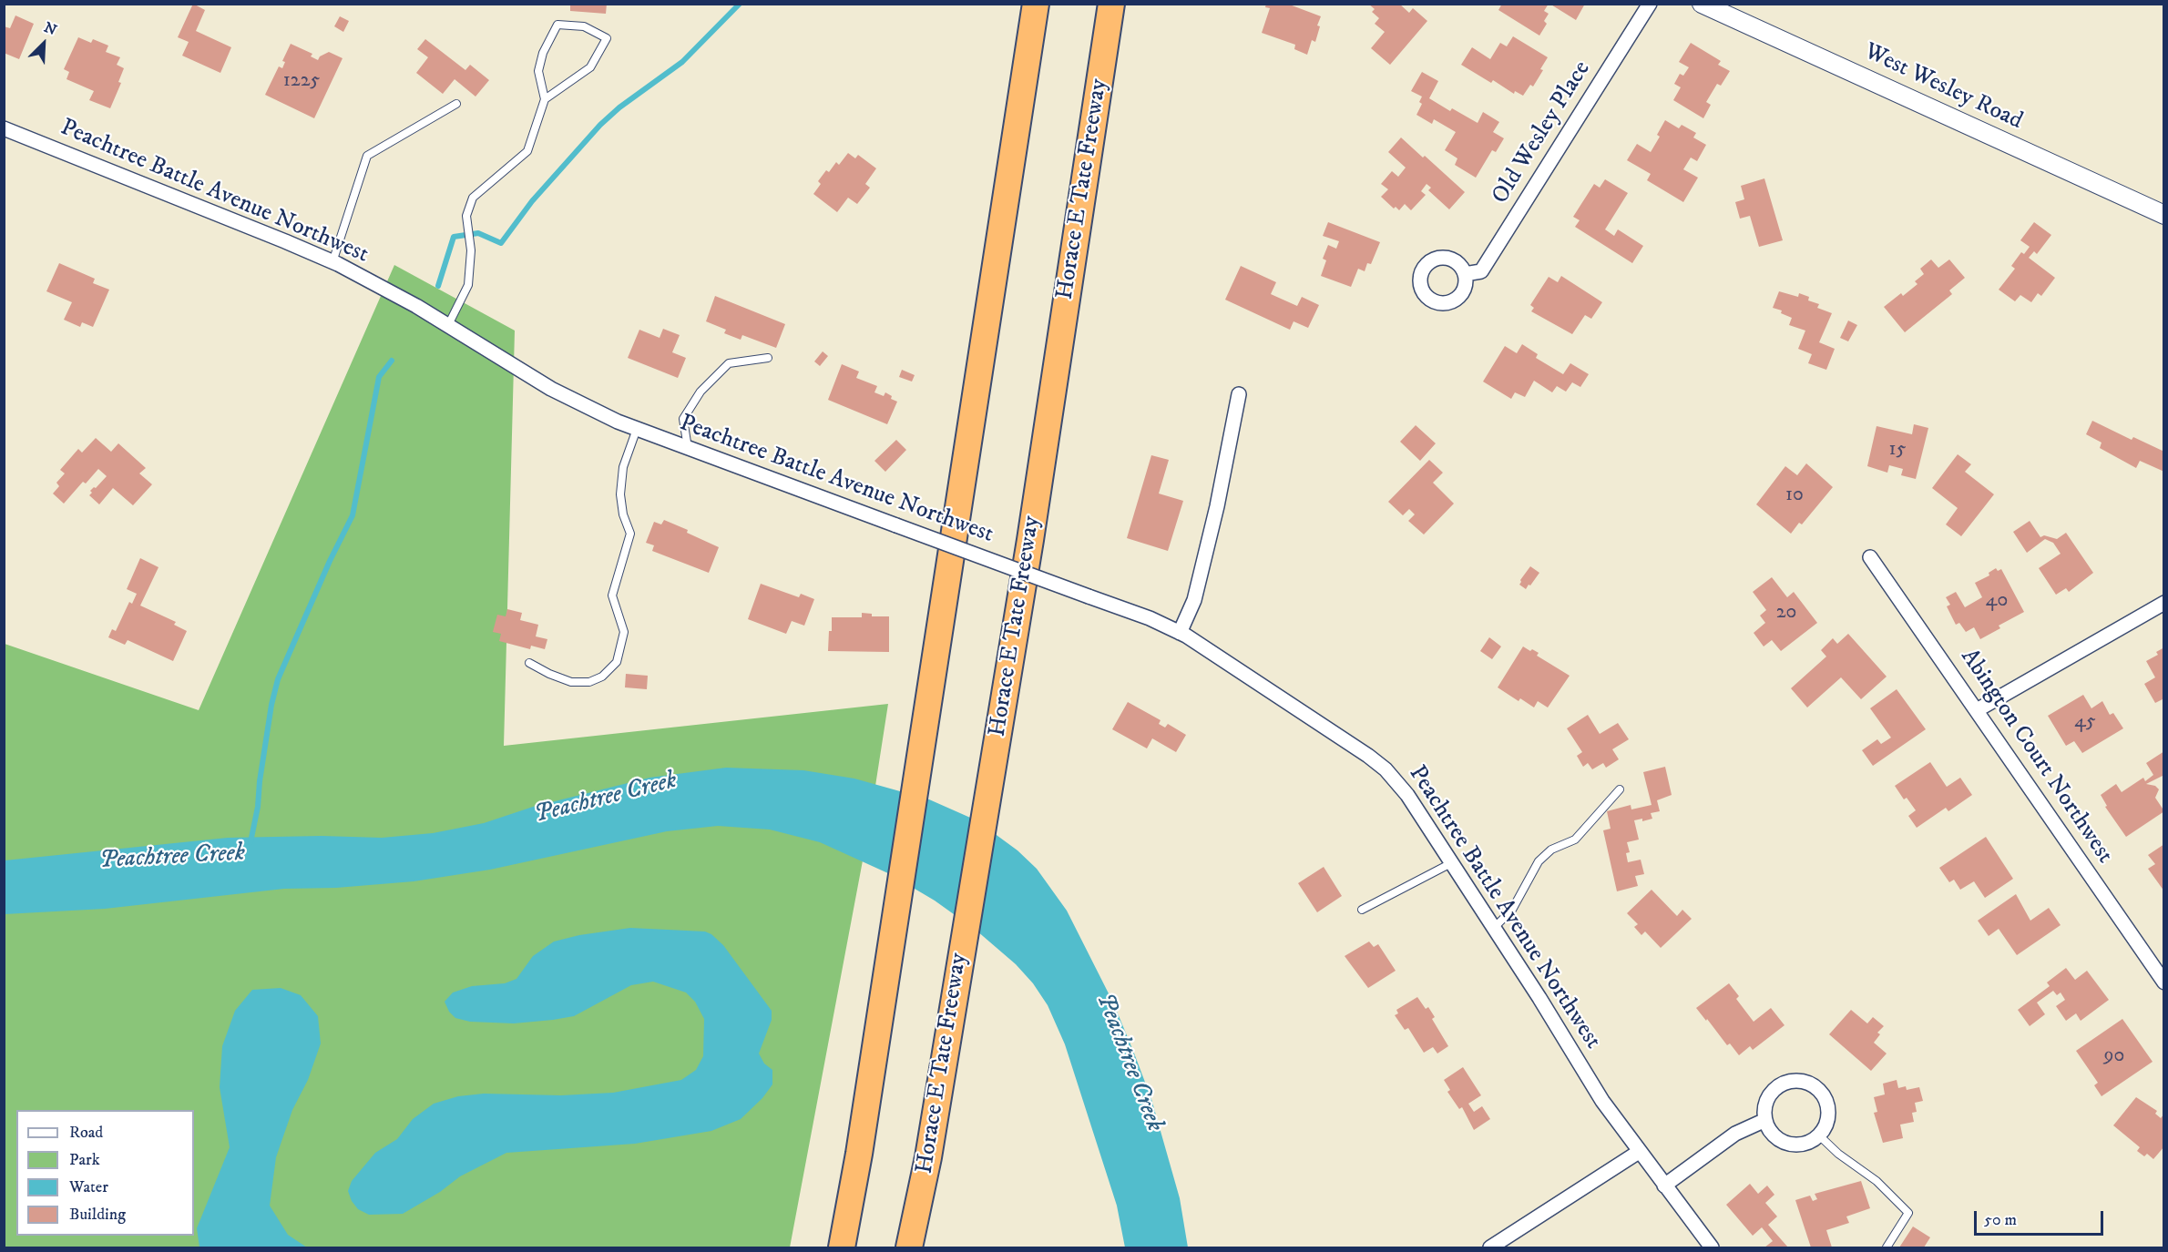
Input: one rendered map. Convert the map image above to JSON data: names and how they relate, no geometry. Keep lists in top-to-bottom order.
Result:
{
  "streets": {
    "highway": ["Horace E Tate Freeway"],
    "street": [
      "West Wesley Road",
      "Old Wesley Place",
      "Peachtree Battle Avenue Northwest",
      "Abington Court Northwest"
    ]
  },
  "water": ["Peachtree Creek"],
  "house_numbers": [
    "1225",
    "15",
    "10",
    "40",
    "20",
    "45",
    "90"
  ],
  "legend": [
    "Road",
    "Park",
    "Water",
    "Building"
  ],
  "scale_bar": "50 m",
  "north": "top right"
}
